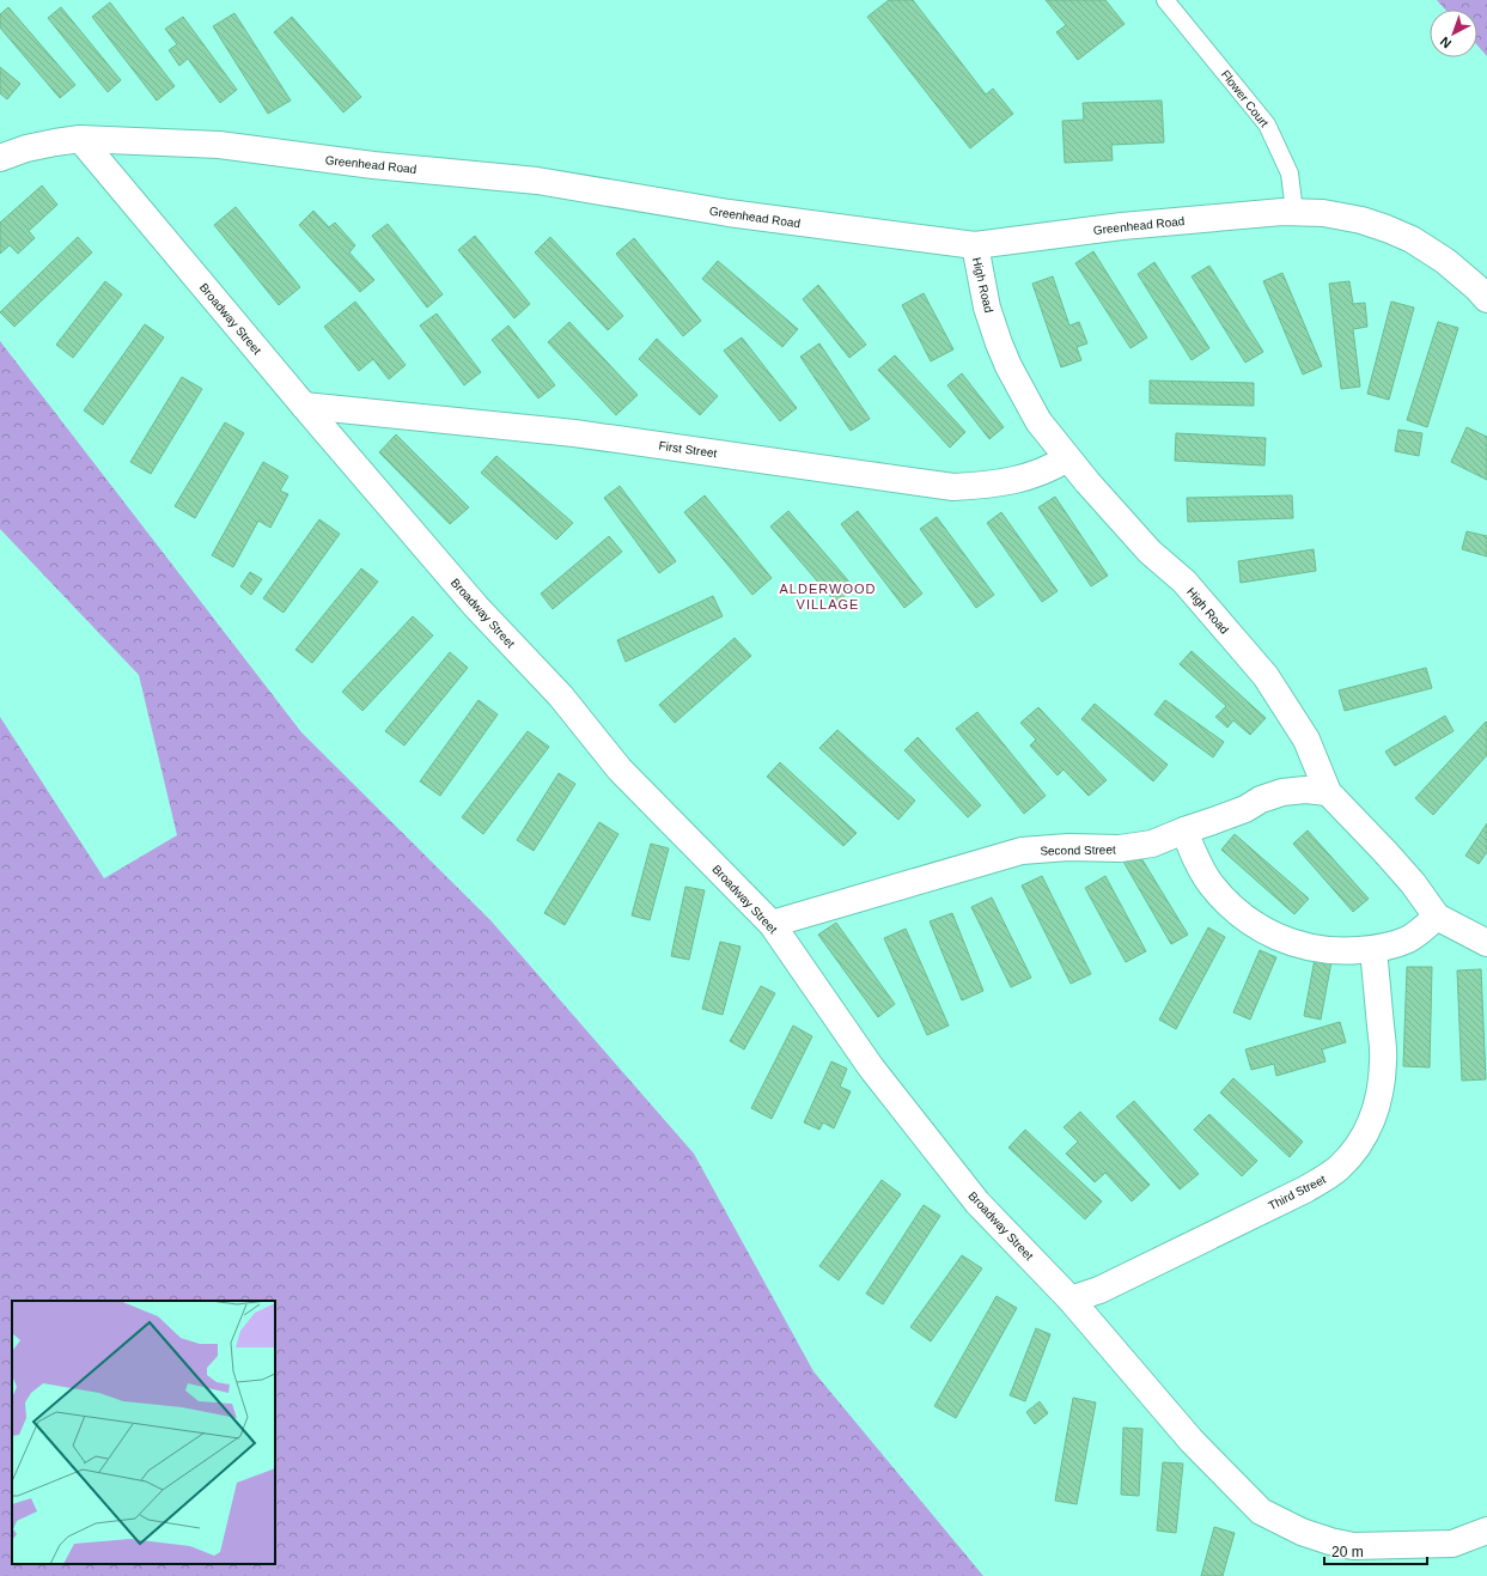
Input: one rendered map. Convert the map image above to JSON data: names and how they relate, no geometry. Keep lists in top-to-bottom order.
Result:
{
  "streets": {
    "street": [
      "Greenhead Road",
      "High Road",
      "Broadway Street",
      "First Street",
      "Second Street",
      "Third Street"
    ],
    "lane": ["Flower Court"]
  },
  "crossings": [
    ["Flower Court", "Greenhead Road"],
    ["Greenhead Road", "High Road"],
    ["Greenhead Road", "Broadway Street"],
    ["High Road", "First Street"],
    ["High Road", "Second Street"],
    ["Broadway Street", "First Street"],
    ["Broadway Street", "Second Street"],
    ["Broadway Street", "Third Street"]
  ],
  "districts": ["ALDERWOOD VILLAGE"],
  "scale_bar": "20 m",
  "north": "bottom left"
}
